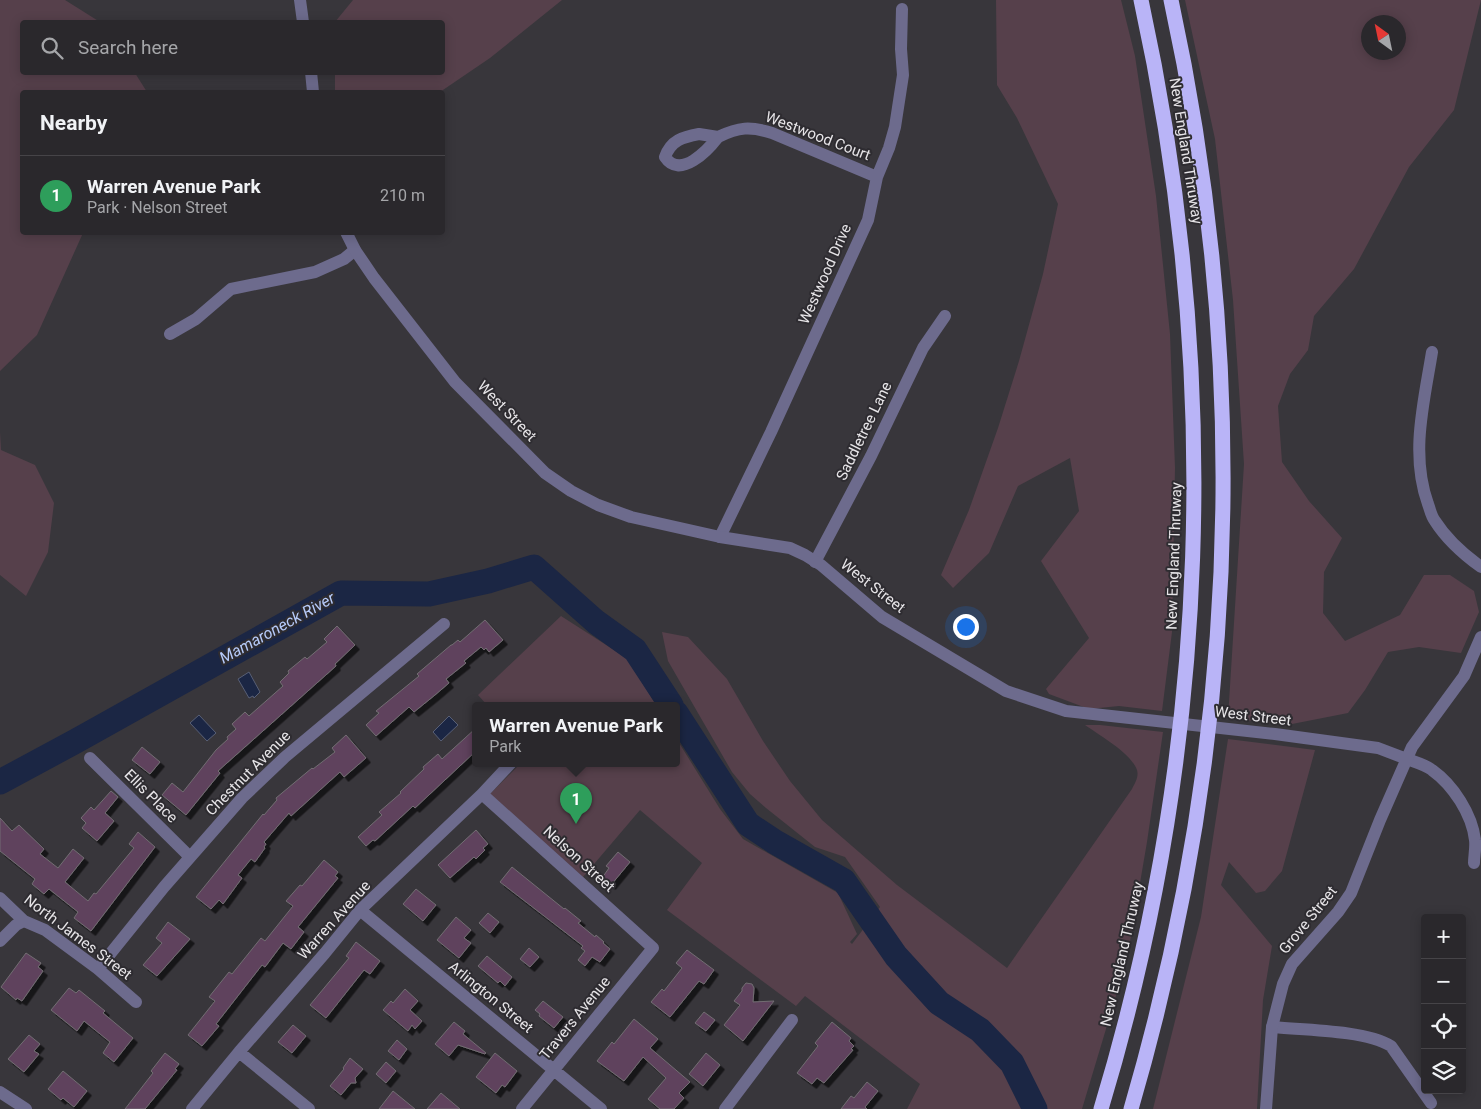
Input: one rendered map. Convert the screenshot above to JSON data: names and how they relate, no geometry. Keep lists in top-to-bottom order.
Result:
{
  "streets": {
    "highway": ["New England Thruway"],
    "street": [
      "Westwood Court",
      "Westwood Drive",
      "West Street",
      "Saddletree Lane",
      "Chestnut Avenue",
      "Ellis Place",
      "Nelson Street",
      "Warren Avenue",
      "Grove Street",
      "North James Street",
      "Arlington Street",
      "Travers Avenue"
    ]
  },
  "crossings": [
    ["Westwood Court", "Westwood Drive"],
    ["Westwood Drive", "West Street"],
    ["West Street", "Saddletree Lane"],
    ["West Street", "Grove Street"],
    ["Chestnut Avenue", "Ellis Place"],
    ["Chestnut Avenue", "North James Street"],
    ["Nelson Street", "Warren Avenue"],
    ["Nelson Street", "Travers Avenue"],
    ["Warren Avenue", "Arlington Street"],
    ["Arlington Street", "Travers Avenue"]
  ],
  "water": ["Mamaroneck River"],
  "north": "top left",
  "page": {
    "search": "Search here",
    "heading": "Nearby",
    "list": [
      {
        "mark": "1",
        "name": "Warren Avenue Park",
        "note": "Park · Nelson Street",
        "value": "210 m"
      }
    ],
    "popup": ["Warren Avenue Park", "Park"],
    "pins": "1",
    "map_buttons": ["+", "−"]
  }
}
